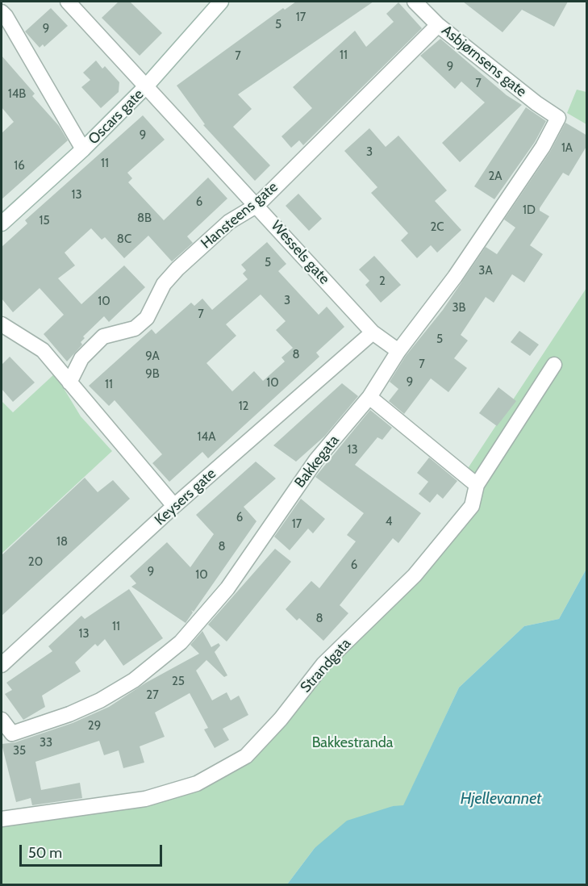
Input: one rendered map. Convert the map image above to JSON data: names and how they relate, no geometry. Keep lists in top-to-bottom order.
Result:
{
  "streets": {
    "street": [
      "Asbjørnsens gate",
      "Oscars gate",
      "Hansteens gate",
      "Wessels gate",
      "Bakkegata",
      "Keysers gate",
      "Strandgata"
    ]
  },
  "crossings": [
    ["Asbjørnsens gate", "Hansteens gate"],
    ["Asbjørnsens gate", "Bakkegata"],
    ["Oscars gate", "Wessels gate"],
    ["Hansteens gate", "Wessels gate"],
    ["Wessels gate", "Bakkegata"],
    ["Wessels gate", "Keysers gate"]
  ],
  "water": ["Hjellevannet"],
  "parks": ["Bakkestranda"],
  "house_numbers": [
    "17",
    "5",
    "9",
    "11",
    "7",
    "9",
    "7",
    "14B",
    "9",
    "1A",
    "3",
    "11",
    "16",
    "2A",
    "13",
    "6",
    "1D",
    "8B",
    "15",
    "2C",
    "8C",
    "5",
    "3A",
    "2",
    "3",
    "10",
    "3B",
    "7",
    "5",
    "8",
    "9A",
    "7",
    "9B",
    "9",
    "10",
    "11",
    "12",
    "14A",
    "13",
    "6",
    "4",
    "17",
    "18",
    "8",
    "20",
    "6",
    "9",
    "10",
    "8",
    "11",
    "13",
    "25",
    "27",
    "29",
    "33",
    "35"
  ],
  "scale_bar": "50 m"
}
